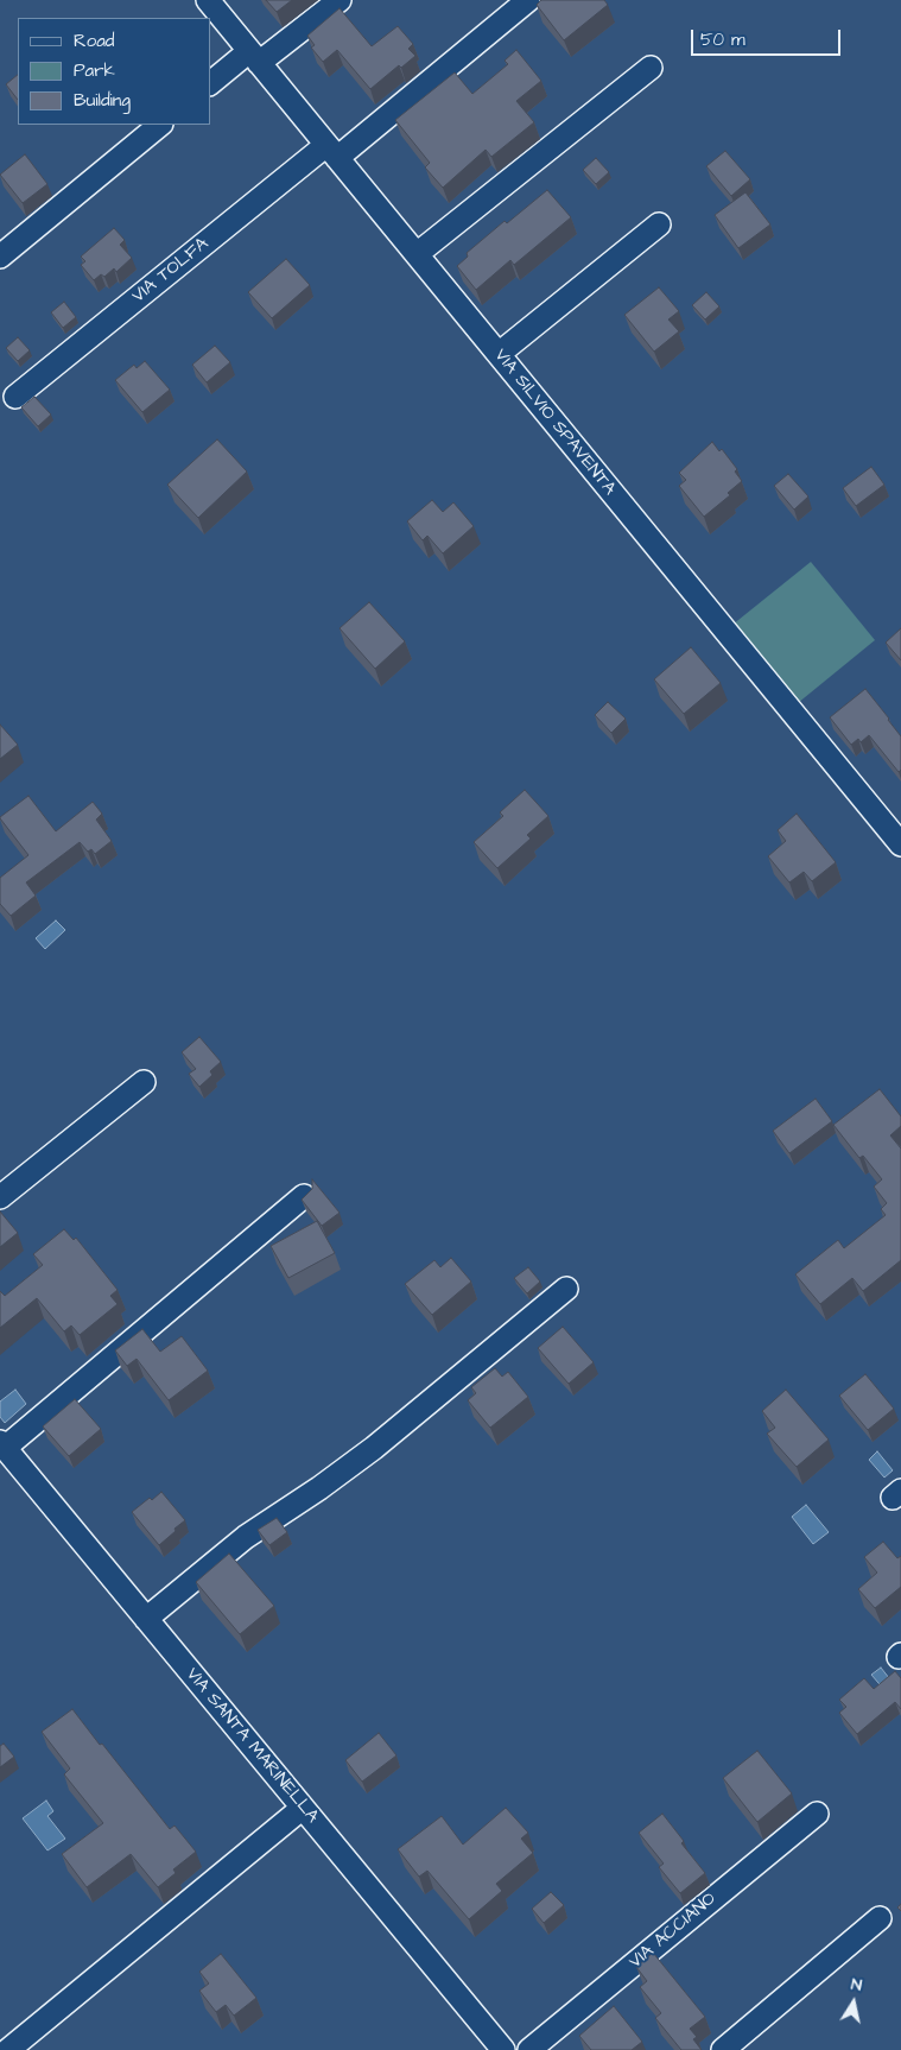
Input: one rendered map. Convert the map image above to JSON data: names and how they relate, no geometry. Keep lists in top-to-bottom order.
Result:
{
  "streets": {
    "street": [
      "VIA TOLFA",
      "VIA SILVIO SPAVENTA",
      "VIA SANTA MARINELLA",
      "VIA ACCIANO"
    ]
  },
  "crossings": [
    ["VIA TOLFA", "VIA SILVIO SPAVENTA"]
  ],
  "legend": ["Road", "Park", "Building"],
  "scale_bar": "50 m",
  "north": "top"
}
